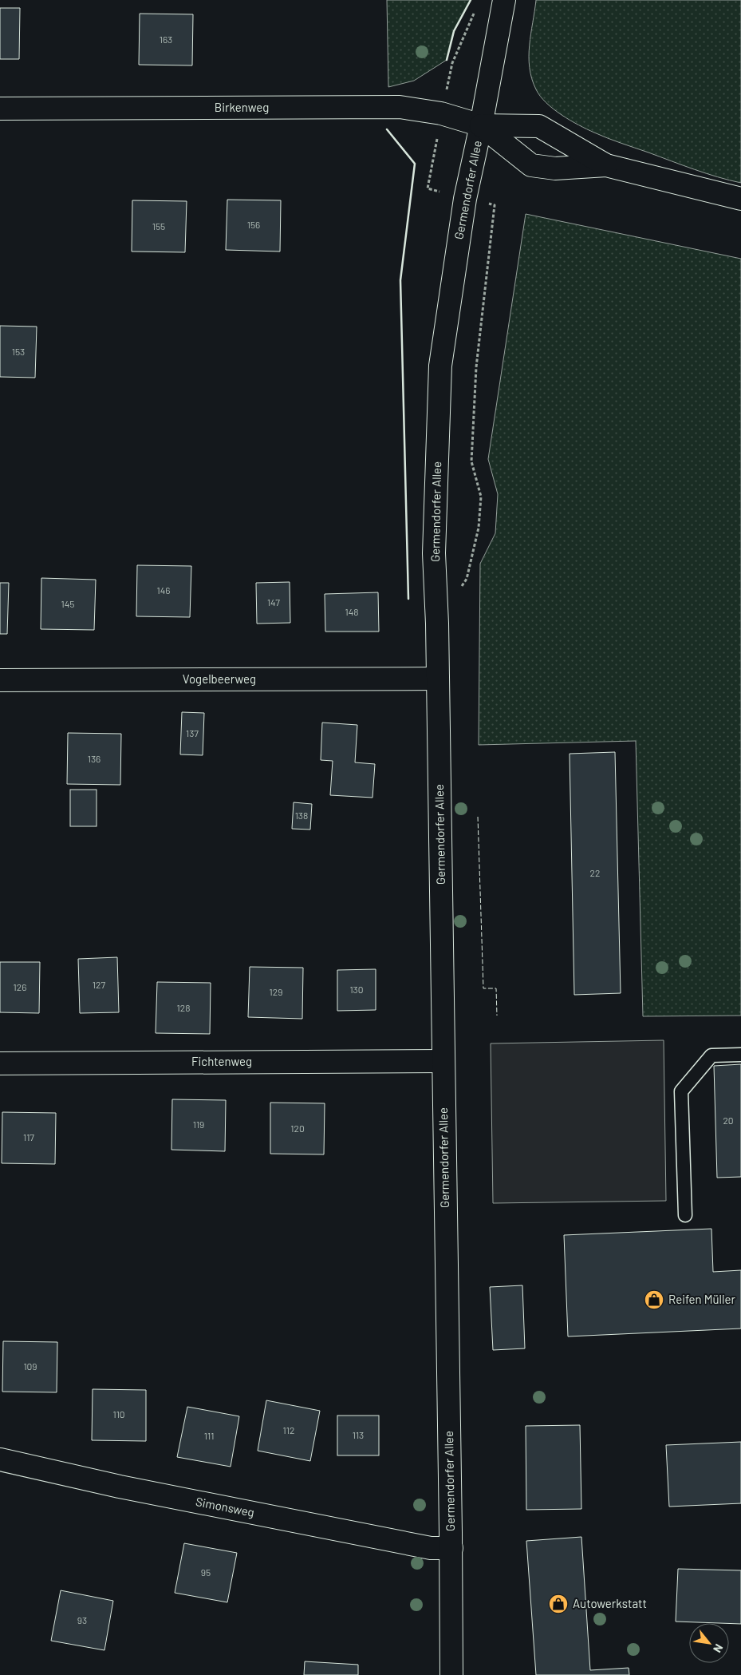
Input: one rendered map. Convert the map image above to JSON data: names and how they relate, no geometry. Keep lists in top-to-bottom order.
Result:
{
  "streets": {
    "main road": [
      "Birkenweg",
      "Germendorfer Allee",
      "Vogelbeerweg",
      "Fichtenweg",
      "Simonsweg"
    ]
  },
  "crossings": [
    ["Birkenweg", "Germendorfer Allee"],
    ["Germendorfer Allee", "Vogelbeerweg"],
    ["Germendorfer Allee", "Fichtenweg"],
    ["Germendorfer Allee", "Simonsweg"]
  ],
  "places": {
    "shop": ["Reifen Müller", "Autowerkstatt"]
  },
  "house_numbers": [
    "163",
    "156",
    "155",
    "153",
    "146",
    "147",
    "145",
    "148",
    "137",
    "136",
    "138",
    "22",
    "127",
    "126",
    "130",
    "129",
    "128",
    "20",
    "119",
    "120",
    "117",
    "109",
    "110",
    "112",
    "113",
    "111",
    "95",
    "93"
  ],
  "north": "bottom right"
}
